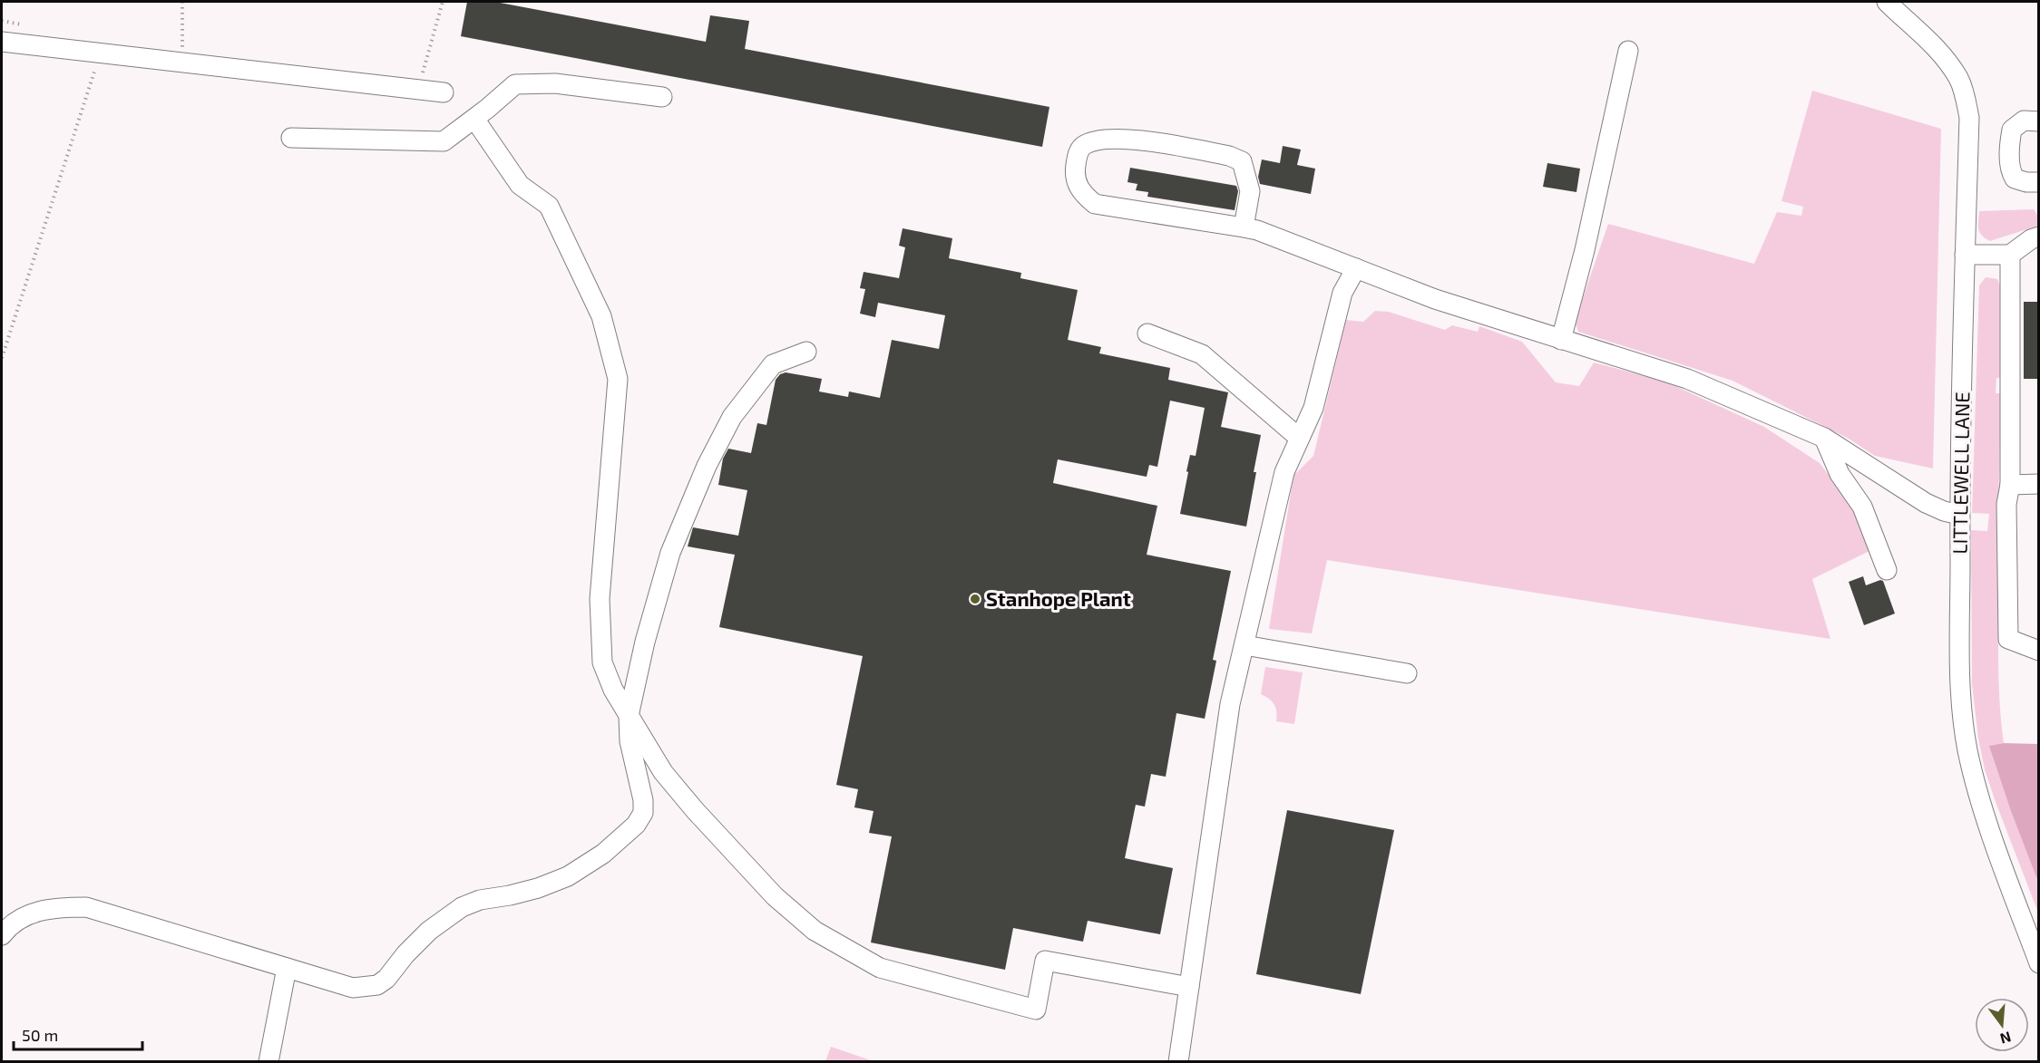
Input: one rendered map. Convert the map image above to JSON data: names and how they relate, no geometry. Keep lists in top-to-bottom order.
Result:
{
  "streets": {
    "street": ["LITTLEWELL LANE"]
  },
  "places": ["Stanhope Plant"],
  "scale_bar": "50 m",
  "north": "bottom"
}
